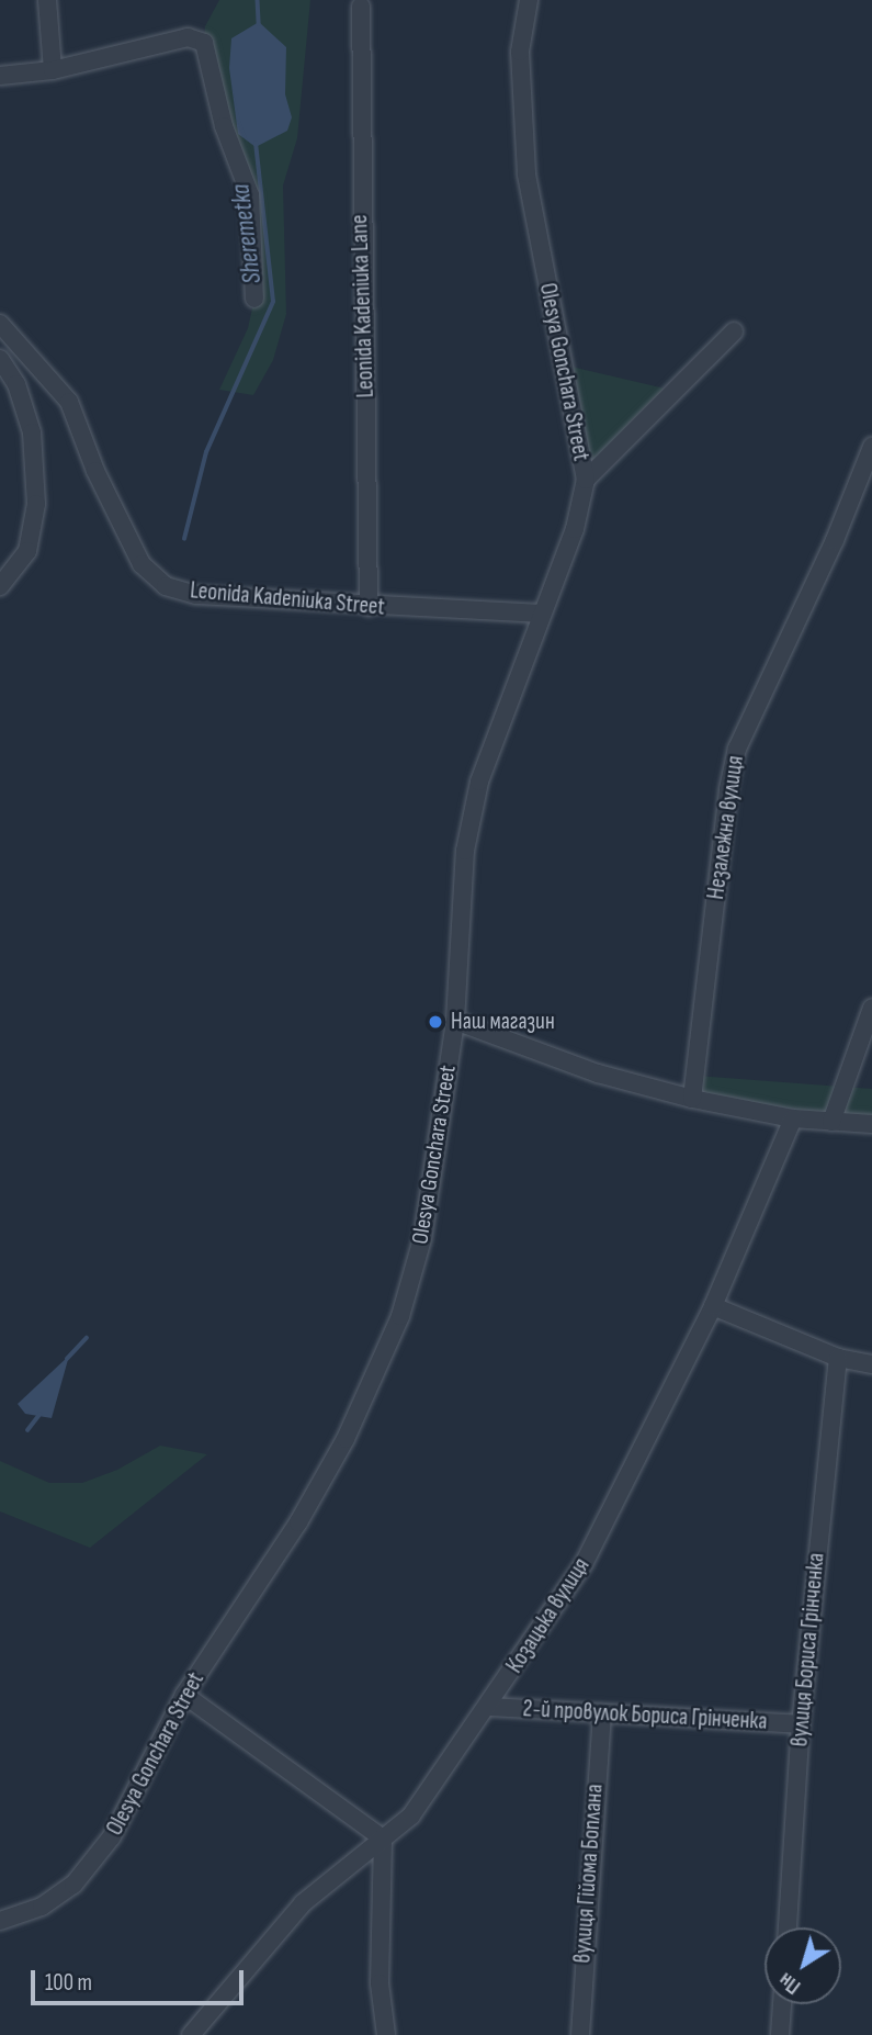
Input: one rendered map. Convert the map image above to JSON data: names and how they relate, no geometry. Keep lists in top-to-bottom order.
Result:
{
  "streets": {
    "street": [
      "Leonida Kadeniuka Lane",
      "Olesya Gonchara Street",
      "Leonida Kadeniuka Street",
      "Незалежна вулиця",
      "Козацька вулиця",
      "вулиця Бориса Грінченка",
      "2-й провулок Бориса Грінченка",
      "вулиця Гійома Боплана"
    ]
  },
  "crossings": [
    ["Leonida Kadeniuka Lane", "Leonida Kadeniuka Street"],
    ["Olesya Gonchara Street", "Leonida Kadeniuka Street"],
    ["Козацька вулиця", "2-й провулок Бориса Грінченка"],
    ["вулиця Бориса Грінченка", "2-й провулок Бориса Грінченка"],
    ["2-й провулок Бориса Грінченка", "вулиця Гійома Боплана"]
  ],
  "water": ["Sheremetka"],
  "places": ["Наш магазин"],
  "scale_bar": "100 m",
  "north": "bottom left"
}
